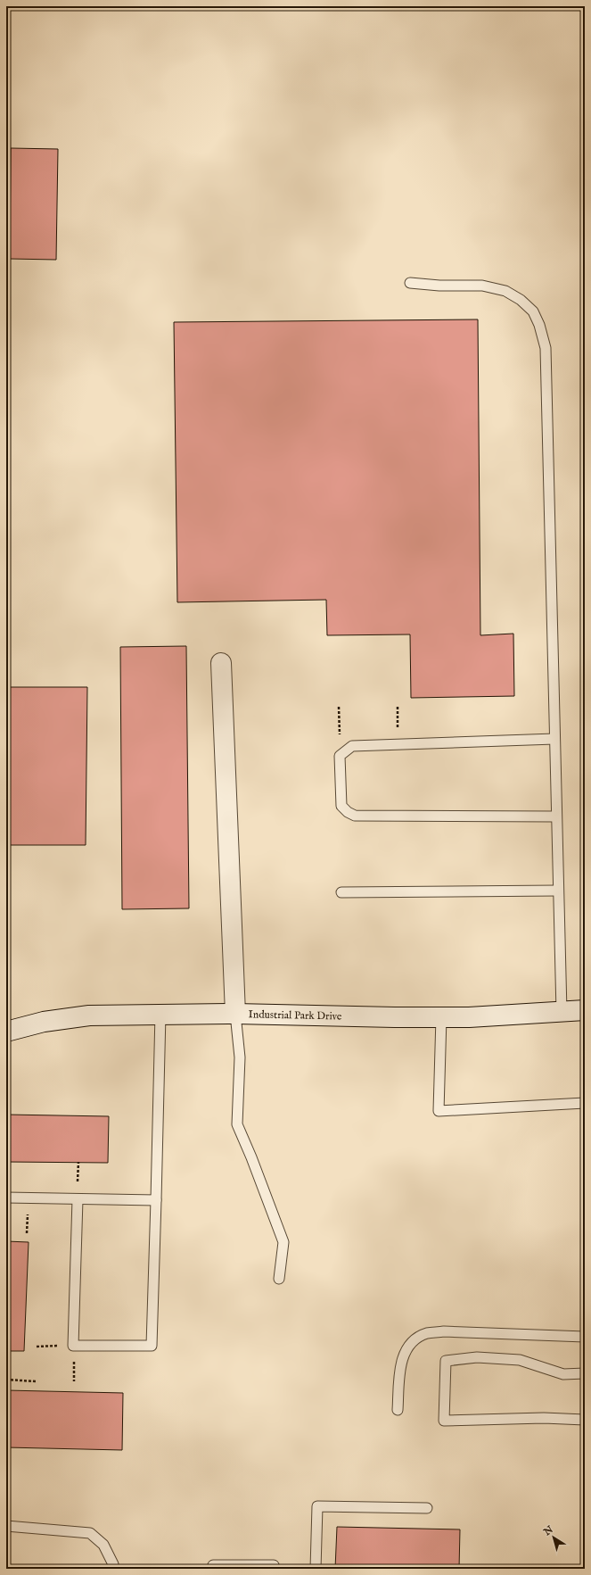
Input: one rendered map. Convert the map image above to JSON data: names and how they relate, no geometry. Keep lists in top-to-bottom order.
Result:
{
  "streets": {
    "street": ["Industrial Park Drive"]
  },
  "north": "top left"
}
